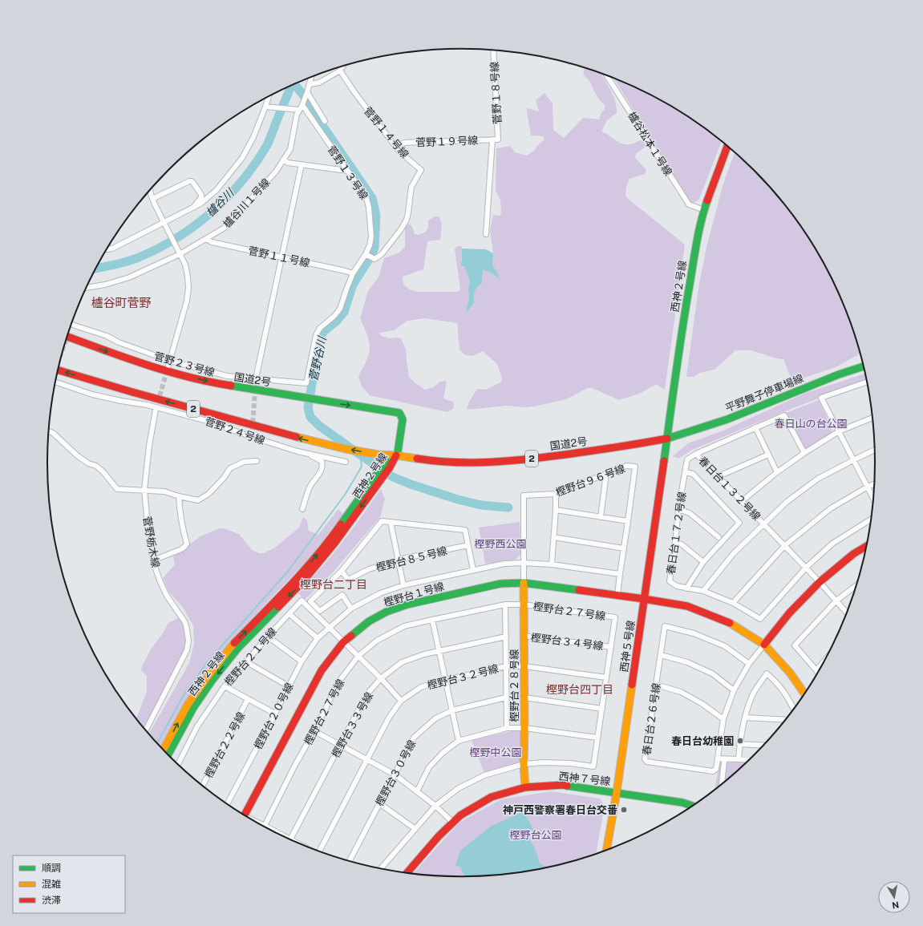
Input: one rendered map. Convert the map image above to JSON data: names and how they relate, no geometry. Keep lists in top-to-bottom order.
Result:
{
  "streets": {
    "main road": [
      "西神２号線",
      "国道2号",
      "平野舞子停車場線",
      "2",
      "樫野台１号線",
      "西神５号線",
      "樫野台２８号線",
      "西神７号線"
    ],
    "street": [
      "菅野１８号線",
      "菅野１４号線",
      "菅野１９号線",
      "櫨谷松本１号線",
      "菅野１３号線",
      "櫨谷川１号線",
      "菅野１１号線",
      "菅野２３号線",
      "菅野２４号線",
      "樫野台９６号線",
      "春日台１３２号線",
      "春日台１７２号線",
      "菅野栃木線",
      "樫野台８５号線",
      "樫野台２７号線",
      "樫野台３４号線",
      "樫野台２１号線",
      "樫野台３２号線",
      "樫野台２０号線",
      "春日台２６号線",
      "樫野台３３号線",
      "樫野台２２号線",
      "樫野台３０号線"
    ]
  },
  "crossings": [
    ["菅野１８号線", "菅野１９号線"],
    ["菅野１４号線", "菅野１９号線"],
    ["菅野１４号線", "菅野１３号線"],
    ["櫨谷松本１号線", "西神２号線"],
    ["菅野１３号線", "櫨谷川１号線"],
    ["菅野１３号線", "菅野１１号線"],
    ["菅野１３号線", "菅野２３号線"],
    ["櫨谷川１号線", "菅野１１号線"],
    ["西神２号線", "国道2号"],
    ["西神２号線", "平野舞子停車場線"],
    ["西神２号線", "西神５号線"],
    ["国道2号", "平野舞子停車場線"],
    ["国道2号", "西神５号線"],
    ["平野舞子停車場線", "西神５号線"],
    ["樫野台９６号線", "樫野台１号線"],
    ["樫野台９６号線", "樫野台２８号線"],
    ["樫野台９６号線", "樫野台２０号線"],
    ["春日台１３２号線", "春日台１７２号線"],
    ["樫野台１号線", "西神５号線"],
    ["樫野台１号線", "樫野台２１号線"],
    ["樫野台１号線", "樫野台２８号線"],
    ["樫野台１号線", "春日台２６号線"],
    ["樫野台２７号線", "樫野台３４号線"],
    ["樫野台２７号線", "樫野台２１号線"],
    ["樫野台２７号線", "樫野台３２号線"],
    ["樫野台２７号線", "樫野台２８号線"],
    ["樫野台３４号線", "樫野台２８号線"],
    ["西神５号線", "西神７号線"],
    ["樫野台２１号線", "樫野台３２号線"],
    ["樫野台２１号線", "樫野台２０号線"],
    ["樫野台２１号線", "樫野台３３号線"],
    ["樫野台３２号線", "樫野台２８号線"],
    ["樫野台２８号線", "西神７号線"]
  ],
  "districts": ["櫨谷町菅野", "樫野台二丁目", "樫野台四丁目"],
  "water": ["櫨谷川", "菅野谷川"],
  "parks": [
    "春日山の台公園",
    "樫野西公園",
    "樫野中公園",
    "樫野台公園"
  ],
  "places": ["春日台幼稚園", "神戸西警察署春日台交番"],
  "legend": ["順調", "混雑", "渋滞"],
  "north": "bottom"
}
